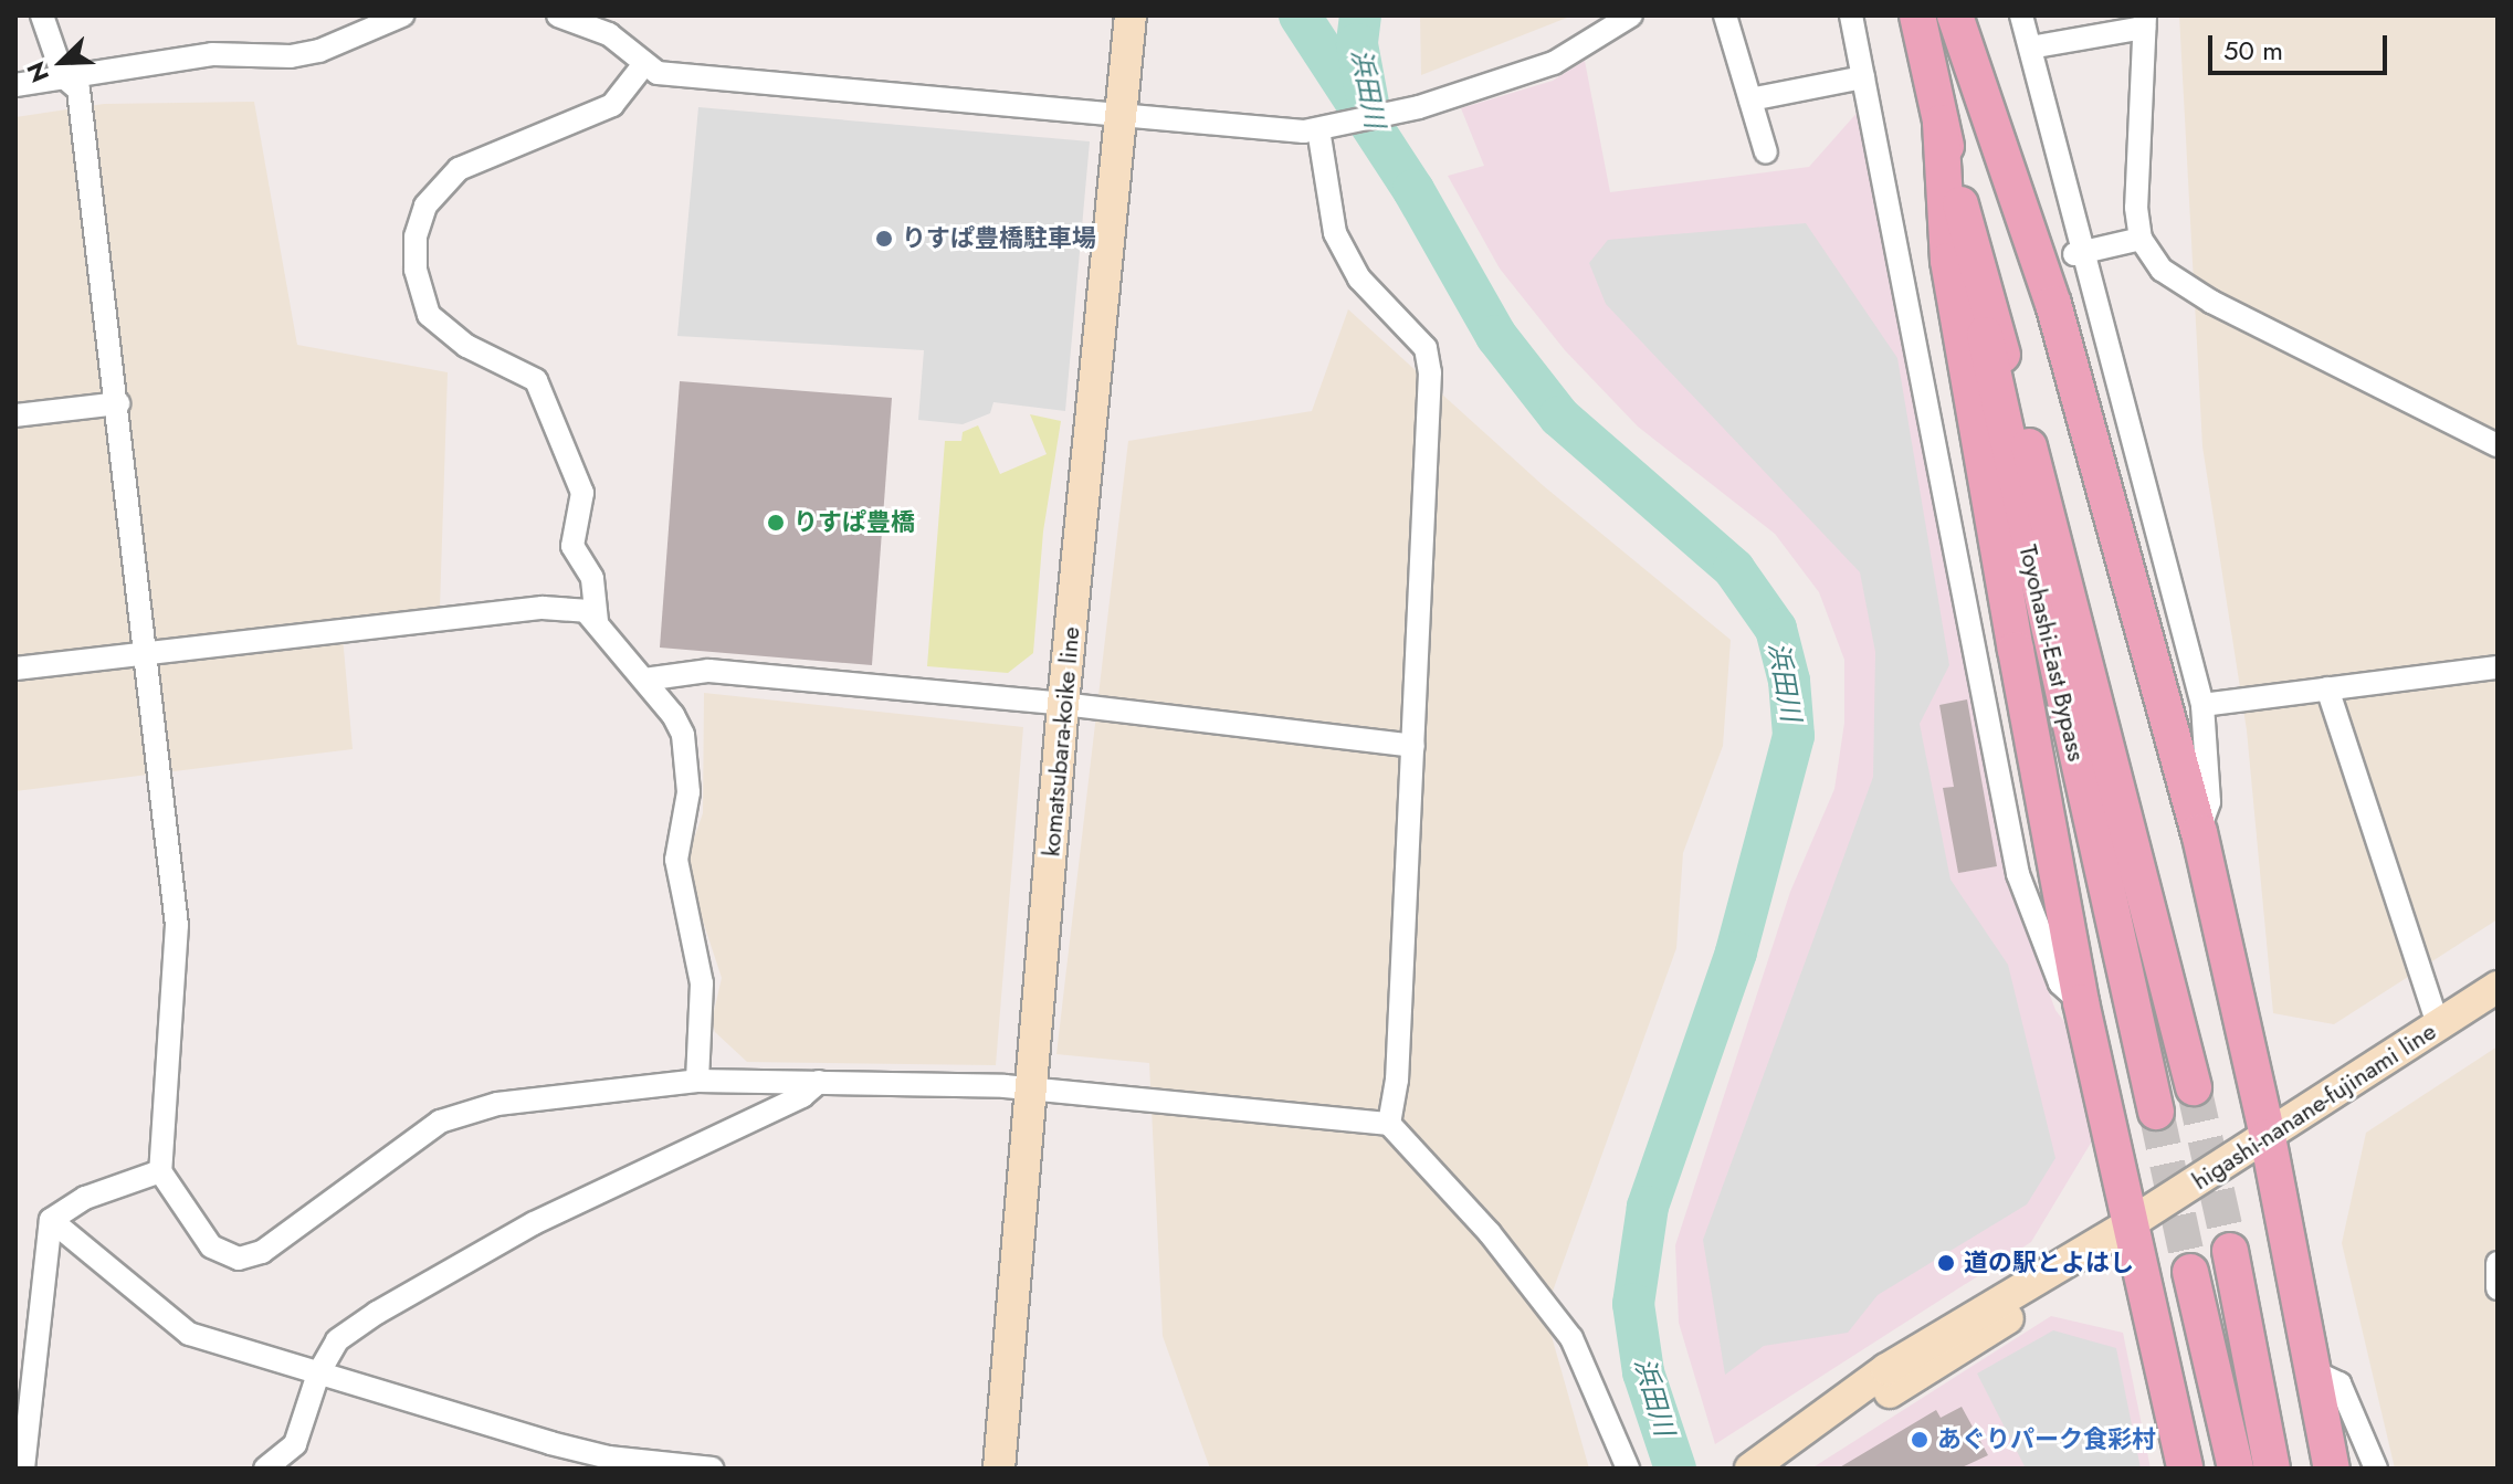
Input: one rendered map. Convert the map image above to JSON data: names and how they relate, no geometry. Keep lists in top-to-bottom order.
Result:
{
  "streets": {
    "highway": ["Toyohashi-East Bypass"],
    "main road": ["komatsubara-koike line", "higashi-nanane-fujinami line"]
  },
  "water": ["浜田川"],
  "places": [
    "りすぱ豊橋駐車場",
    "りすぱ豊橋",
    "道の駅とよはし",
    "あぐりパーク食彩村"
  ],
  "scale_bar": "50 m",
  "north": "bottom left"
}
